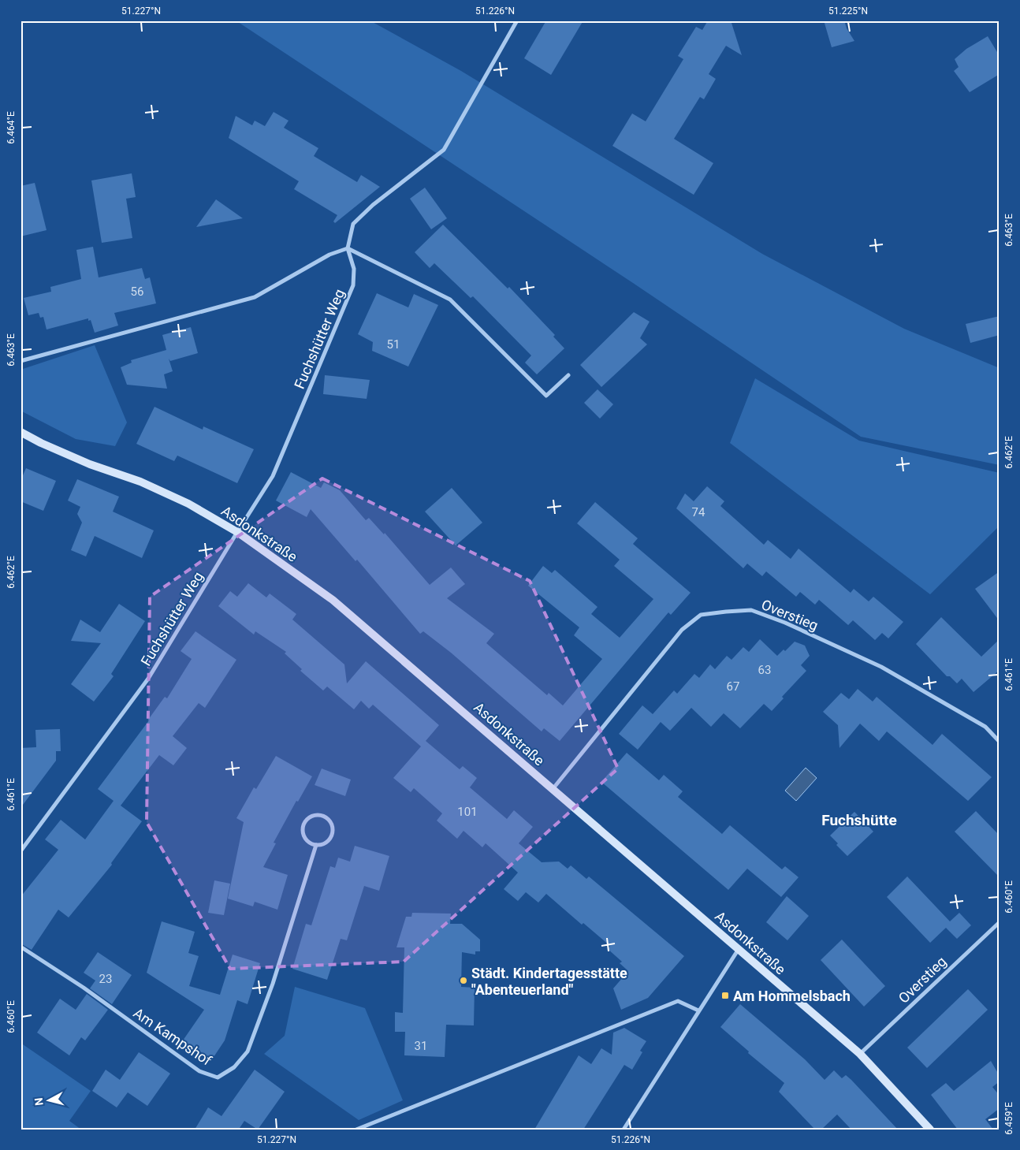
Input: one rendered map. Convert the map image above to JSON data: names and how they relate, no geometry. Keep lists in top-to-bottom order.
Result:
{
  "streets": {
    "street": [
      "Fuchshütter Weg",
      "Asdonkstraße",
      "Overstieg",
      "Am Kampshof"
    ]
  },
  "crossings": [
    ["Fuchshütter Weg", "Asdonkstraße"],
    ["Asdonkstraße", "Overstieg"]
  ],
  "districts": ["Fuchshütte"],
  "places": {
    "other": ["Städt. Kindertagesstätte \"Abenteuerland\""],
    "transit": ["Am Hommelsbach"]
  },
  "house_numbers": [
    "56",
    "51",
    "74",
    "63",
    "67",
    "101",
    "23",
    "31"
  ],
  "north": "left",
  "coordinates": [
    "51.227°N",
    "51.226°N",
    "51.225°N",
    "6.464°E",
    "6.463°E",
    "6.462°E",
    "6.461°E",
    "6.460°E",
    "6.459°E"
  ]
}
